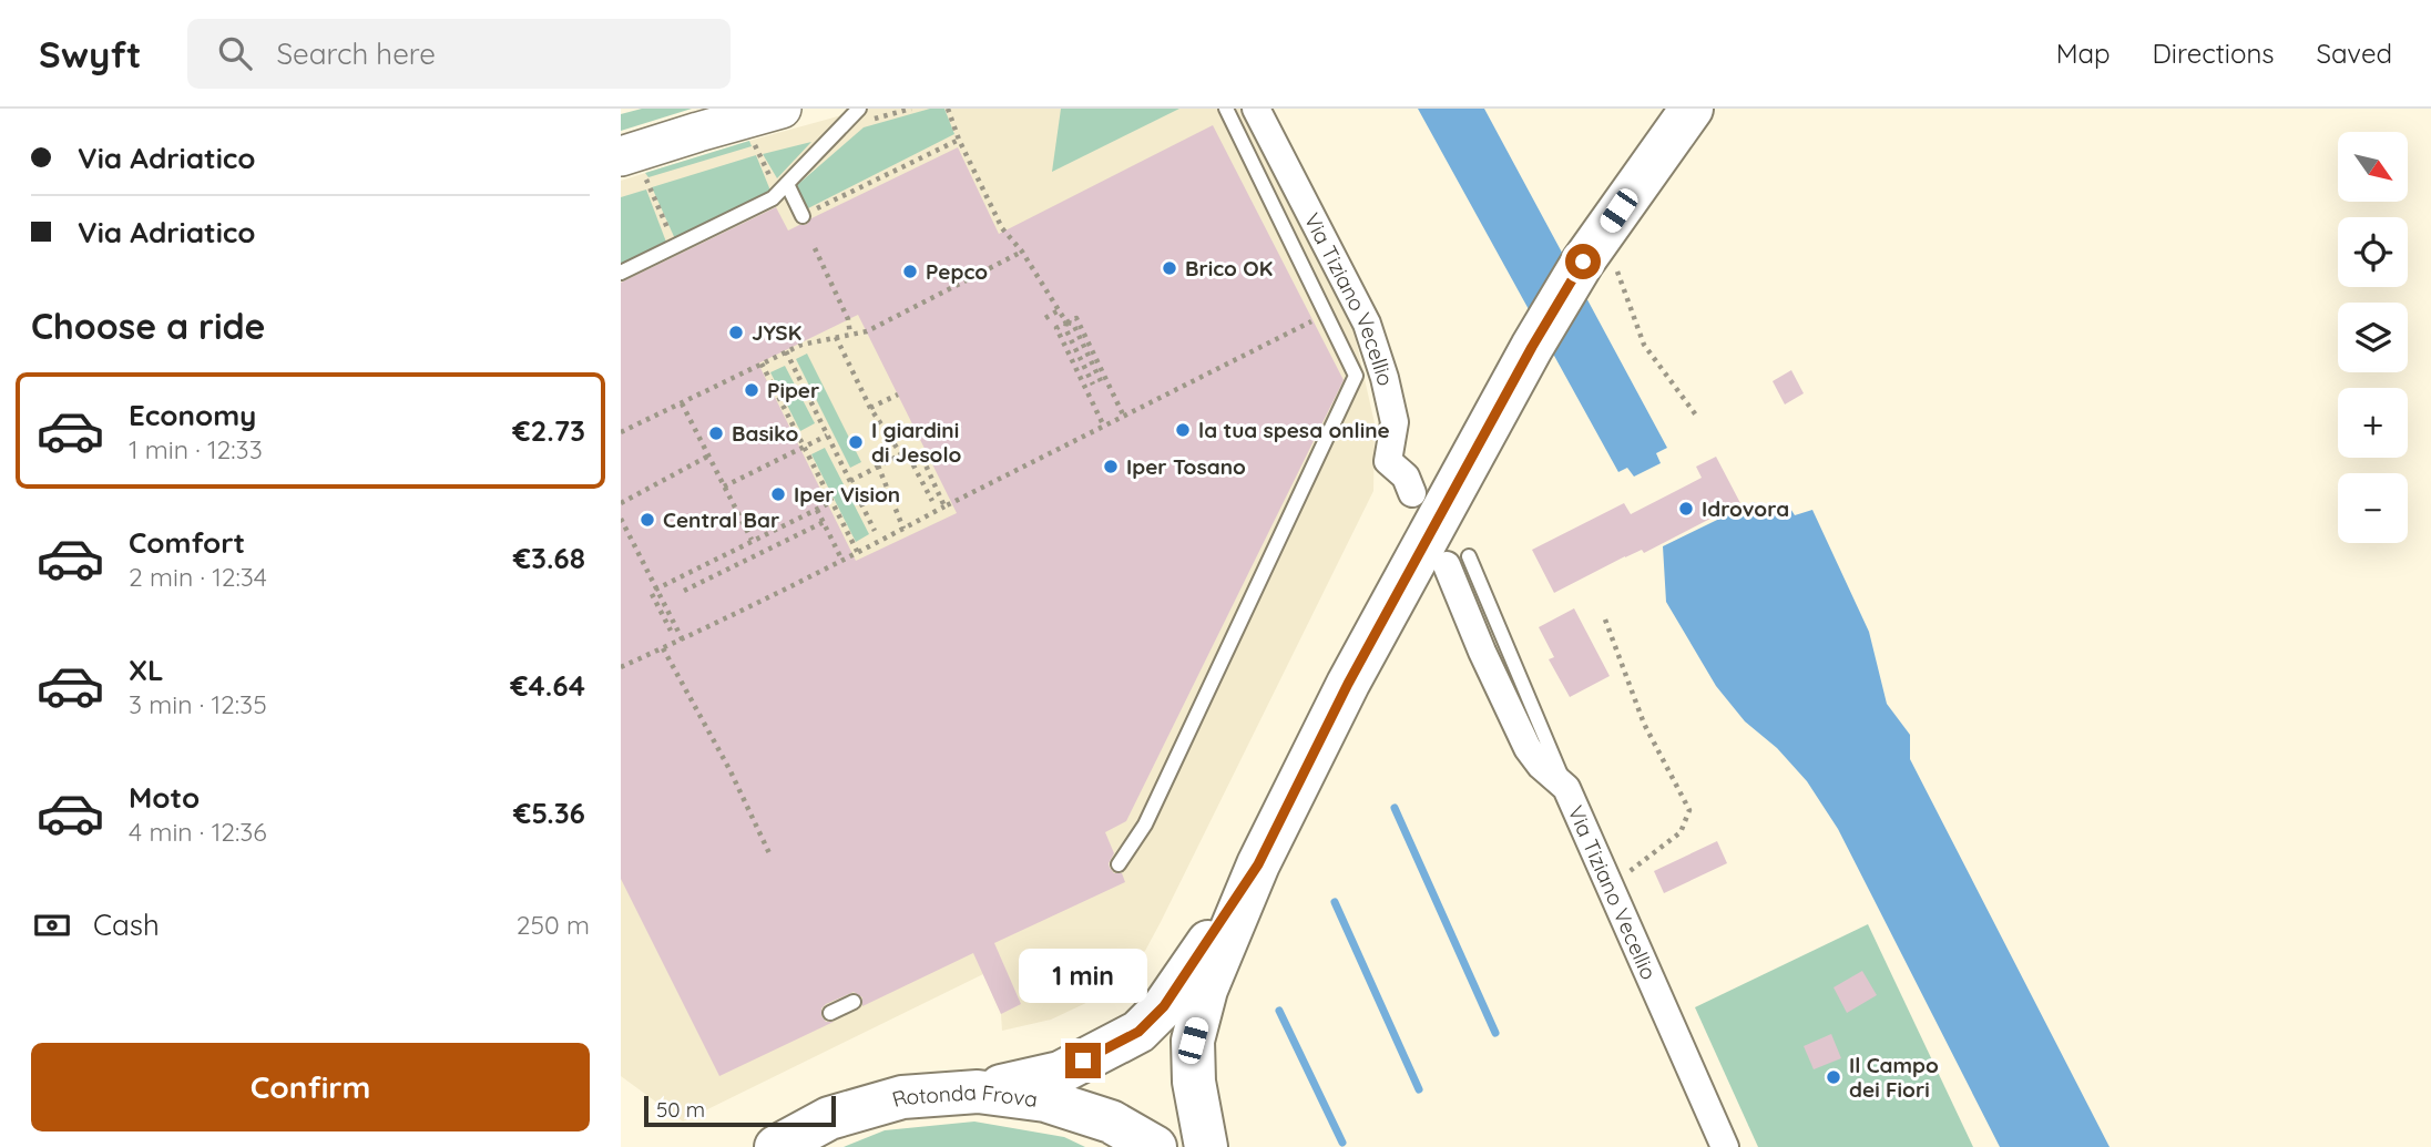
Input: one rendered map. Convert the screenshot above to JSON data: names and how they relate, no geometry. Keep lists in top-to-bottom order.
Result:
{
  "streets": {
    "main road": ["Rotonda Frova"],
    "street": ["Via Tiziano Vecellio"]
  },
  "places": [
    "Brico OK",
    "Pepco",
    "JYSK",
    "Piper",
    "la tua spesa online",
    "Basiko",
    "I giardini di Jesolo",
    "Iper Tosano",
    "Iper Vision",
    "Idrovora",
    "Central Bar",
    "Il Campo dei Fiori"
  ],
  "scale_bar": "50 m",
  "north": "bottom right",
  "page": {
    "header": "Swyft",
    "search": "Search here",
    "nav": ["Map", "Directions", "Saved"],
    "banner": ["Via Adriatico", "Via Adriatico"],
    "map_buttons": ["+", "−"],
    "heading": "Choose a ride",
    "list": [
      {
        "name": "Economy",
        "note": "1 min · 12:33",
        "value": "€2.73"
      },
      {
        "name": "Comfort",
        "note": "2 min · 12:34",
        "value": "€3.68"
      },
      {
        "name": "XL",
        "note": "3 min · 12:35",
        "value": "€4.64"
      },
      {
        "name": "Moto",
        "note": "4 min · 12:36",
        "value": "€5.36"
      }
    ],
    "pay": ["Cash", "250 m"],
    "bubble": "1 min",
    "buttons": "Confirm",
    "scale": "50 m"
  }
}
